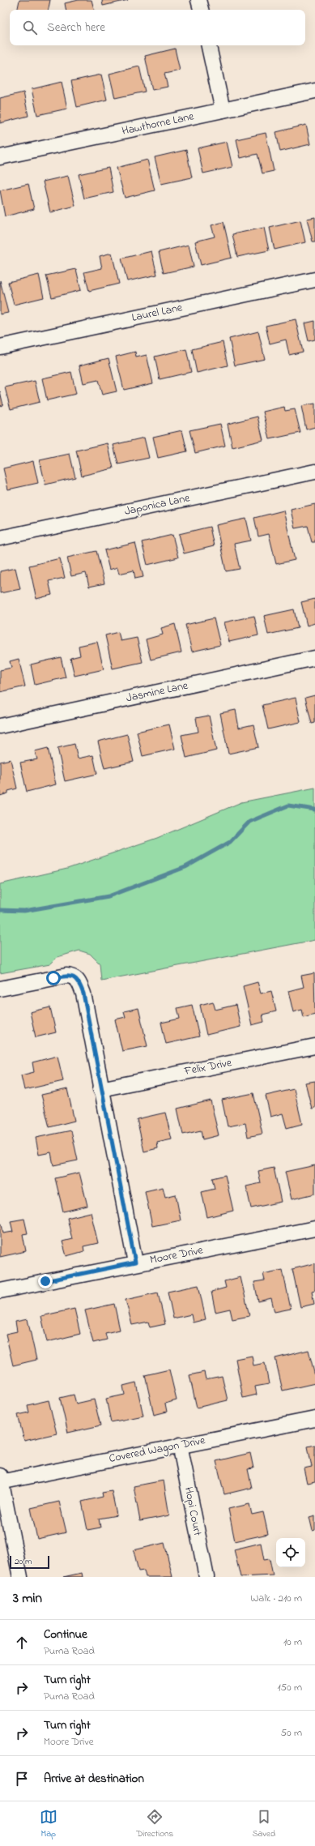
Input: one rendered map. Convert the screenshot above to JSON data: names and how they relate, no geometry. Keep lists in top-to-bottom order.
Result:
{
  "streets": {
    "street": [
      "Hawthorne Lane",
      "Laurel Lane",
      "Japonica Lane",
      "Jasmine Lane",
      "Felix Drive",
      "Moore Drive",
      "Covered Wagon Drive",
      "Hopi Court"
    ]
  },
  "crossings": [
    ["Covered Wagon Drive", "Hopi Court"]
  ],
  "scale_bar": "20 m",
  "page": {
    "search": "Search here",
    "scale": "20 m",
    "heading": ["3 min", "Walk · 210 m"],
    "list": [
      ["Continue", "Puma Road", "10 m"],
      ["Turn right", "Puma Road", "150 m"],
      ["Turn right", "Moore Drive", "50 m"],
      "Arrive at destination"
    ],
    "nav": ["Map", "Directions", "Saved"]
  }
}
